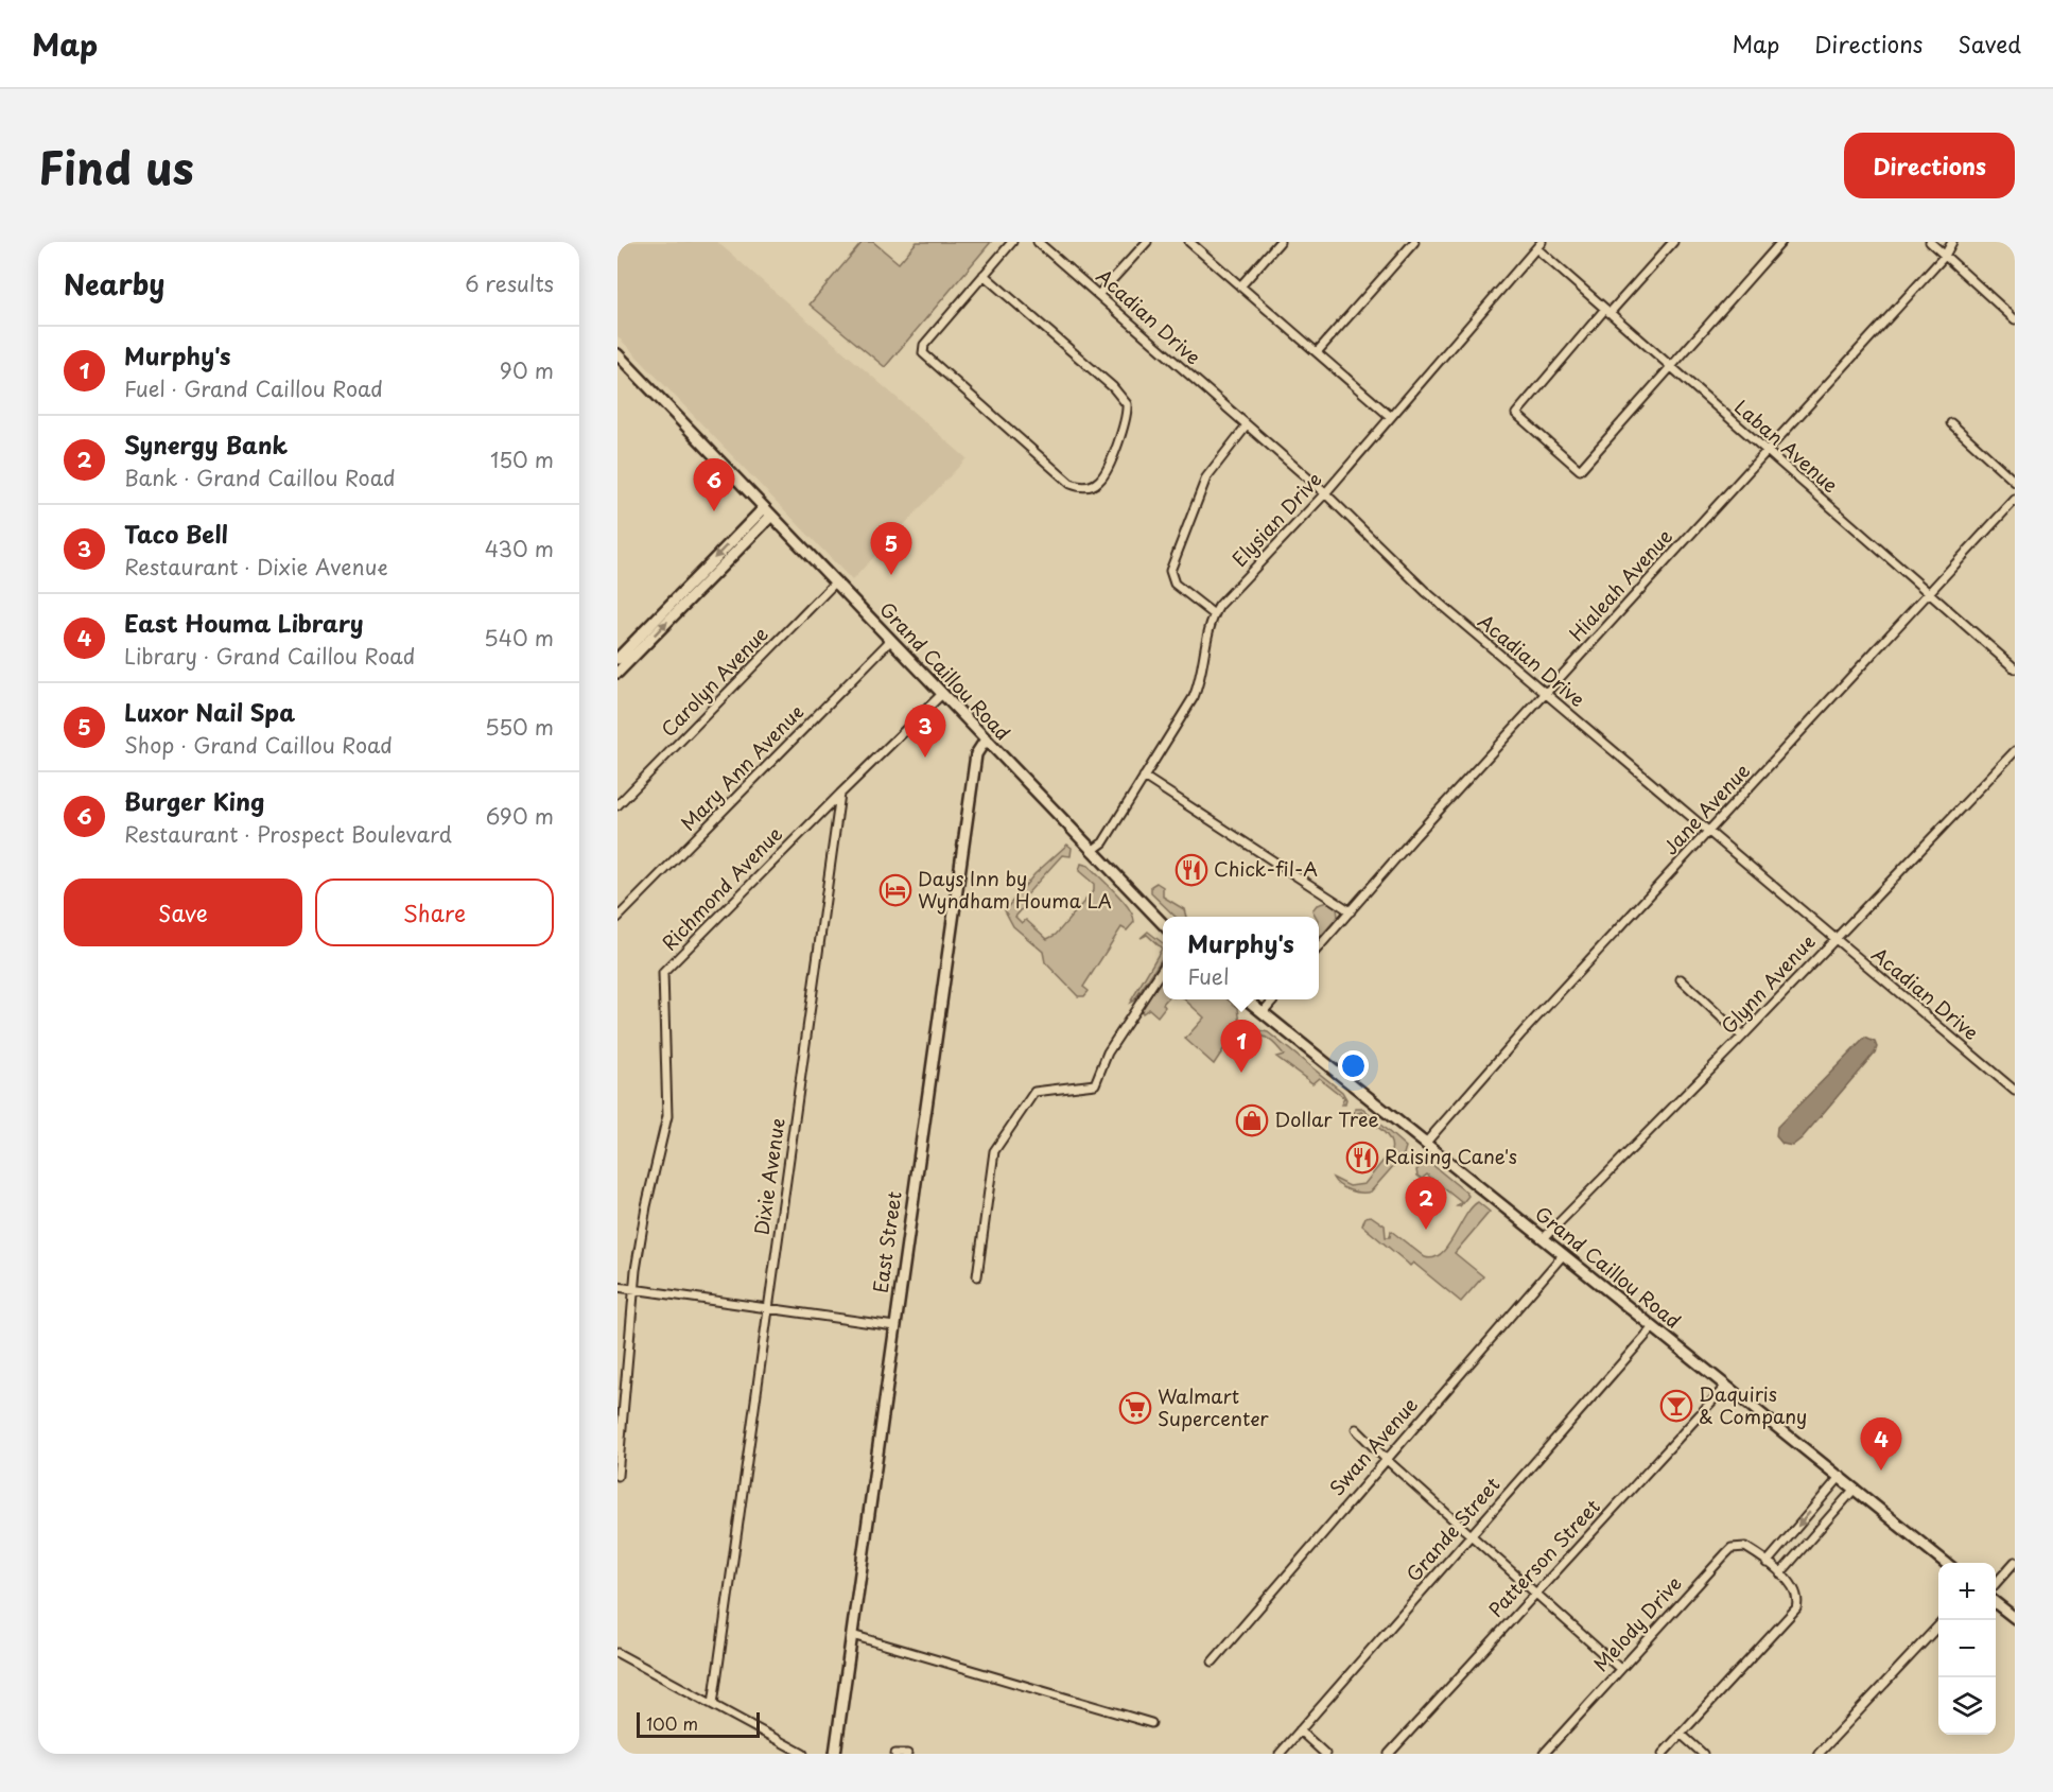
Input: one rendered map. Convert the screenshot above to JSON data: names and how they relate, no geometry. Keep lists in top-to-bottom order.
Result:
{
  "streets": {
    "main road": ["Grand Caillou Road", "East Street"],
    "street": [
      "Acadian Drive",
      "Laban Avenue",
      "Elysian Drive",
      "Hialeah Avenue",
      "Carolyn Avenue",
      "Mary Ann Avenue",
      "Jane Avenue",
      "Richmond Avenue",
      "Glynn Avenue",
      "Dixie Avenue",
      "Swan Avenue",
      "Grande Street",
      "Patterson Street",
      "Melody Drive"
    ]
  },
  "crossings": [
    ["Acadian Drive", "Elysian Drive"],
    ["Acadian Drive", "Hialeah Avenue"],
    ["Acadian Drive", "Jane Avenue"],
    ["Acadian Drive", "Glynn Avenue"],
    ["Laban Avenue", "Elysian Drive"],
    ["Laban Avenue", "Hialeah Avenue"],
    ["Laban Avenue", "Jane Avenue"],
    ["Elysian Drive", "Grand Caillou Road"],
    ["Grand Caillou Road", "Carolyn Avenue"],
    ["Grand Caillou Road", "Mary Ann Avenue"],
    ["Grand Caillou Road", "Jane Avenue"],
    ["Grand Caillou Road", "Glynn Avenue"],
    ["Grand Caillou Road", "East Street"],
    ["Grand Caillou Road", "Swan Avenue"],
    ["Grand Caillou Road", "Grande Street"],
    ["Grand Caillou Road", "Patterson Street"],
    ["Richmond Avenue", "Dixie Avenue"]
  ],
  "places": {
    "restaurant": ["Chick-fil-A", "Raising Cane's"],
    "hotel": ["Days Inn by Wyndham Houma LA"],
    "shop": ["Dollar Tree"],
    "bar": ["Daquiris & Company"],
    "supermarket": ["Walmart Supercenter"]
  },
  "scale_bar": "100 m",
  "page": {
    "header": "Map",
    "nav": ["Map", "Directions", "Saved"],
    "title": "Find us",
    "buttons": [
      "Directions",
      ["Save", "Share"]
    ],
    "heading": ["Nearby", "6 results"],
    "list": [
      {
        "mark": "1",
        "name": "Murphy's",
        "note": "Fuel · Grand Caillou Road",
        "value": "90 m"
      },
      {
        "mark": "2",
        "name": "Synergy Bank",
        "note": "Bank · Grand Caillou Road",
        "value": "150 m"
      },
      {
        "mark": "3",
        "name": "Taco Bell",
        "note": "Restaurant · Dixie Avenue",
        "value": "430 m"
      },
      {
        "mark": "4",
        "name": "East Houma Library",
        "note": "Library · Grand Caillou Road",
        "value": "540 m"
      },
      {
        "mark": "5",
        "name": "Luxor Nail Spa",
        "note": "Shop · Grand Caillou Road",
        "value": "550 m"
      },
      {
        "mark": "6",
        "name": "Burger King",
        "note": "Restaurant · Prospect Boulevard",
        "value": "690 m"
      }
    ],
    "pins": [
      "6",
      "5",
      "3",
      "1",
      "2",
      "4"
    ],
    "popup": ["Murphy's", "Fuel"],
    "map_buttons": ["+", "−"],
    "scale": "100 m"
  }
}
